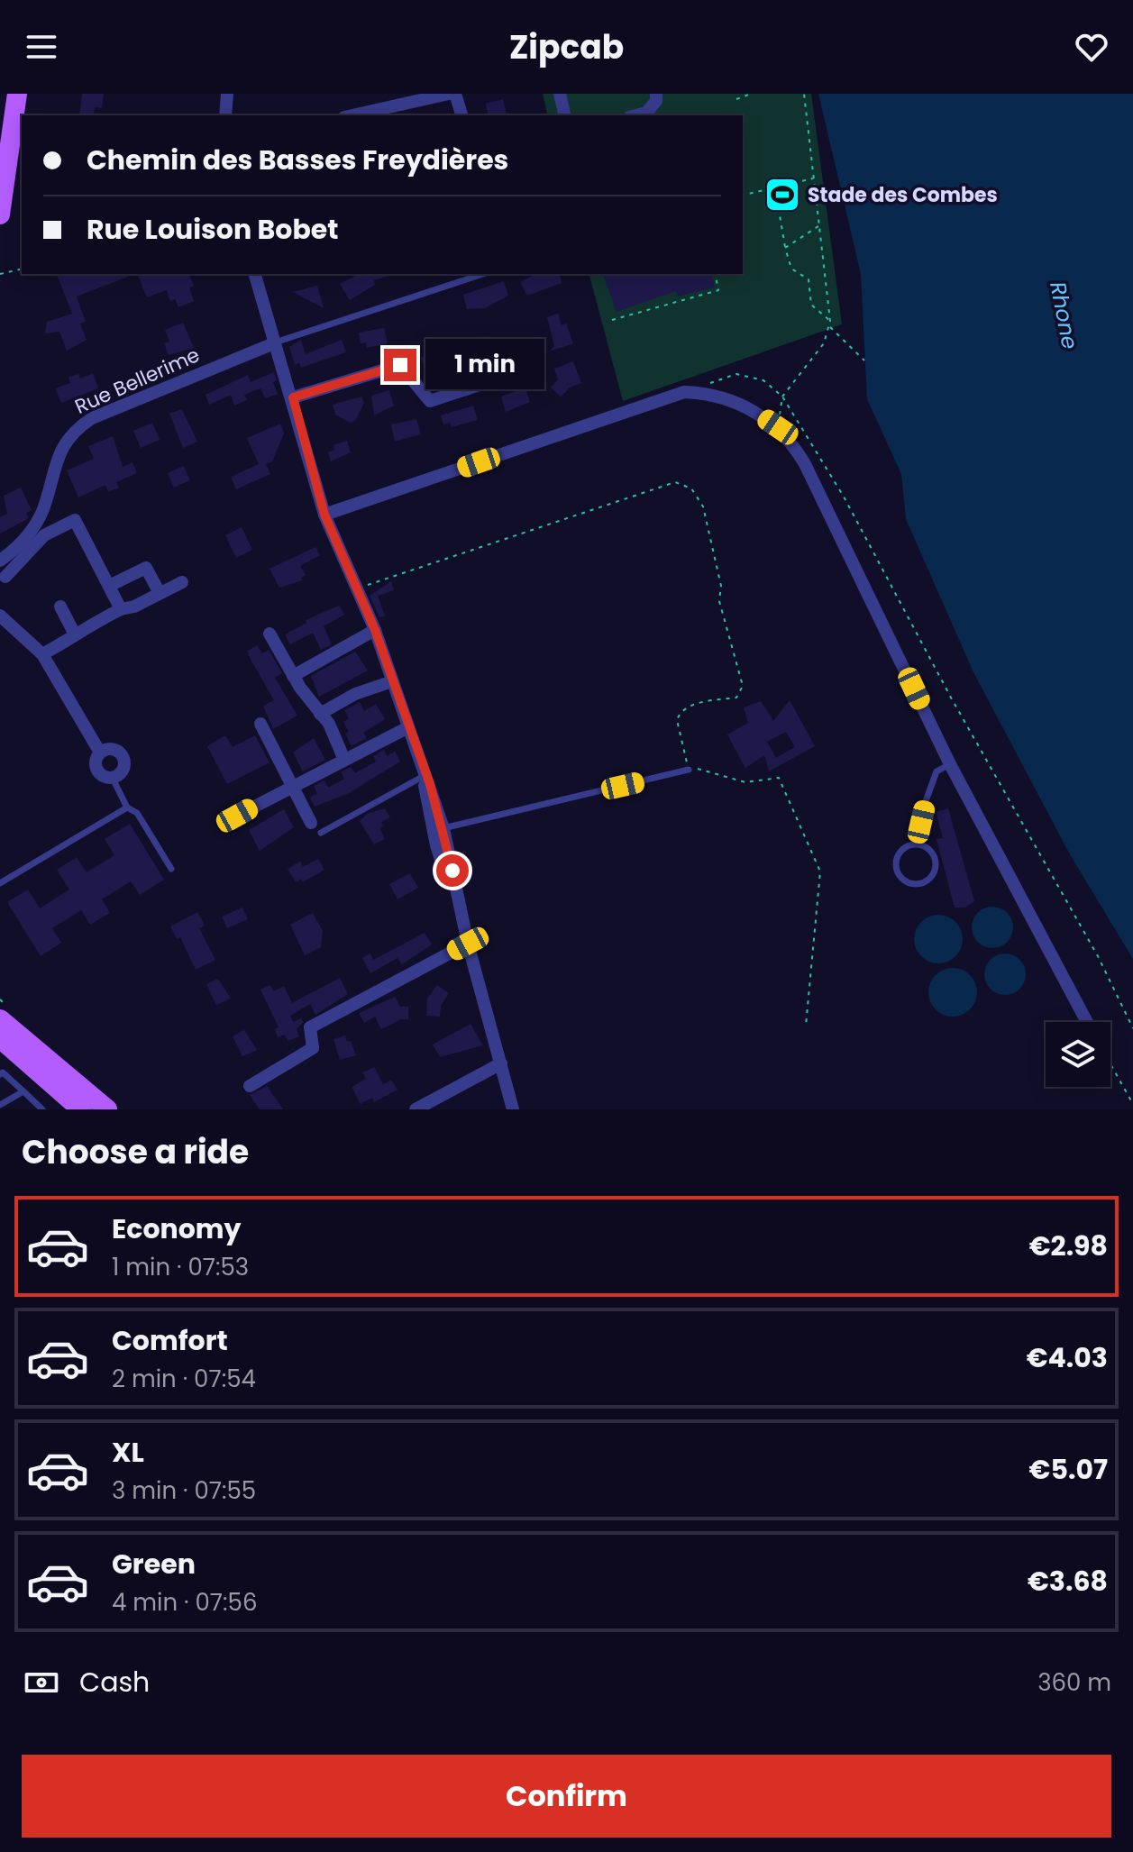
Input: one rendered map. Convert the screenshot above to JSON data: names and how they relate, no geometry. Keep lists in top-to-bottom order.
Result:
{
  "streets": {
    "street": ["Rue Bellerime"]
  },
  "water": ["Rhone"],
  "places": {
    "sports": ["Stade des Combes"]
  },
  "page": {
    "header": "Zipcab",
    "banner": ["Chemin des Basses Freydières", "Rue Louison Bobet"],
    "bubble": "1 min",
    "heading": "Choose a ride",
    "list": [
      {
        "name": "Economy",
        "note": "1 min · 07:53",
        "value": "€2.98"
      },
      {
        "name": "Comfort",
        "note": "2 min · 07:54",
        "value": "€4.03"
      },
      {
        "name": "XL",
        "note": "3 min · 07:55",
        "value": "€5.07"
      },
      {
        "name": "Green",
        "note": "4 min · 07:56",
        "value": "€3.68"
      }
    ],
    "pay": ["Cash", "360 m"],
    "buttons": "Confirm"
  }
}
